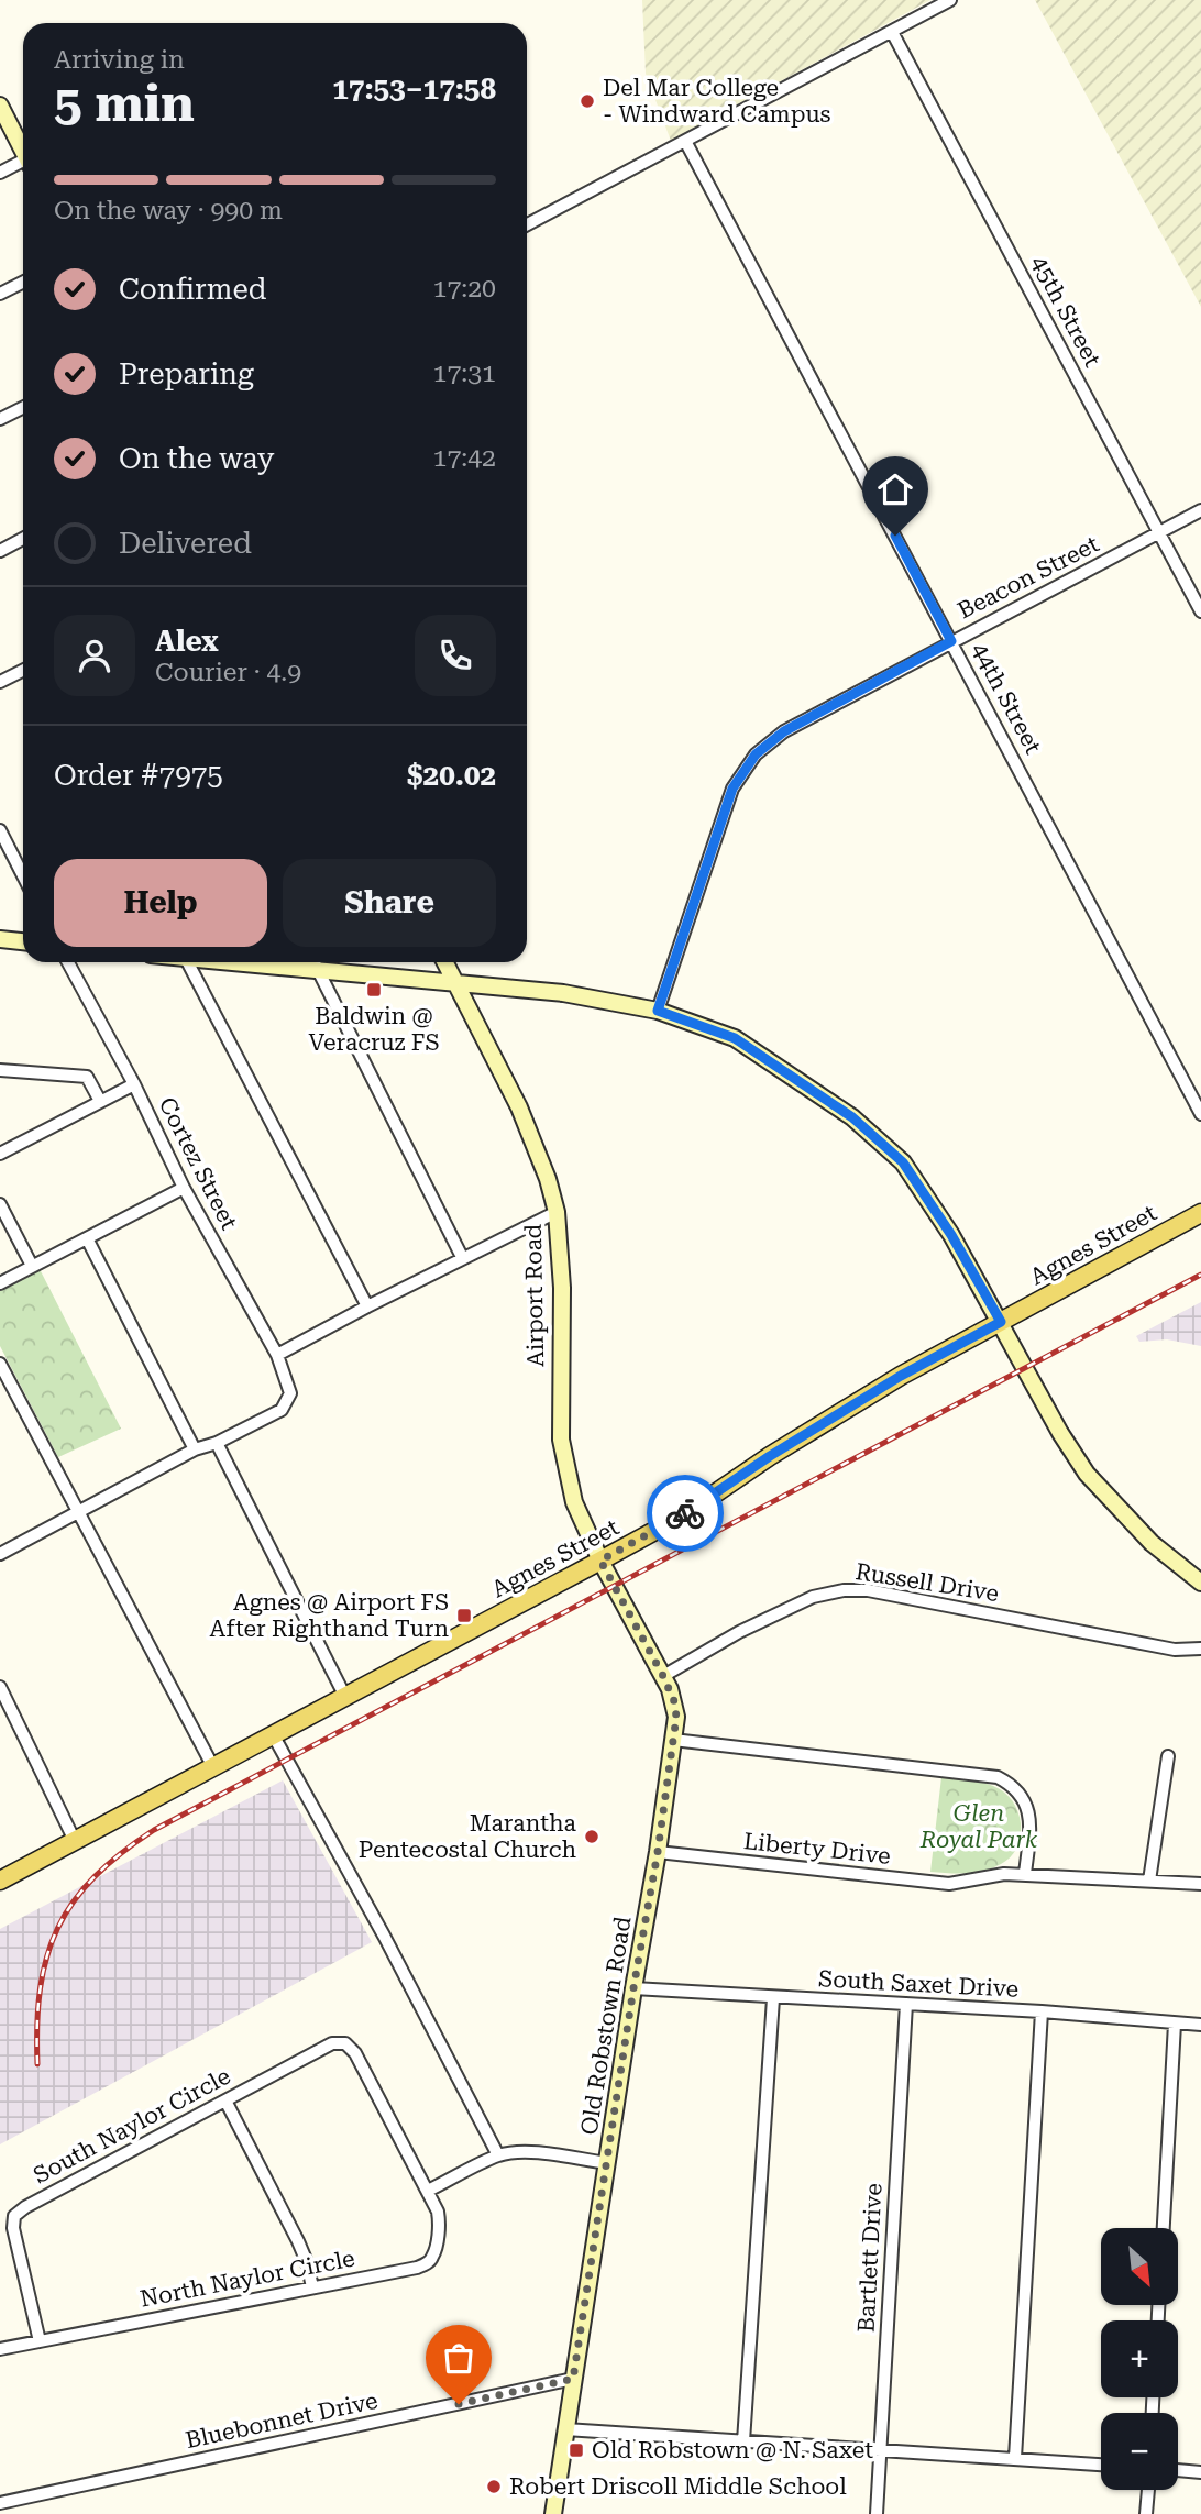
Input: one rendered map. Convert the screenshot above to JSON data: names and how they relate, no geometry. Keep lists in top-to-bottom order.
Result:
{
  "streets": {
    "main road": ["Agnes Street"],
    "street": [
      "45th Street",
      "Beacon Street",
      "44th Street",
      "Cortez Street",
      "Airport Road",
      "Russell Drive",
      "Liberty Drive",
      "South Saxet Drive",
      "Old Robstown Road",
      "South Naylor Circle",
      "Bartlett Drive",
      "North Naylor Circle",
      "Bluebonnet Drive"
    ]
  },
  "crossings": [
    ["45th Street", "Beacon Street"],
    ["Beacon Street", "44th Street"],
    ["Agnes Street", "Airport Road"],
    ["Agnes Street", "Old Robstown Road"],
    ["Airport Road", "Old Robstown Road"],
    ["Russell Drive", "Old Robstown Road"],
    ["Liberty Drive", "Old Robstown Road"],
    ["South Saxet Drive", "Old Robstown Road"],
    ["South Saxet Drive", "Bartlett Drive"],
    ["Old Robstown Road", "Bluebonnet Drive"],
    ["South Naylor Circle", "North Naylor Circle"]
  ],
  "parks": ["Glen Royal Park"],
  "places": {
    "other": ["Del Mar College - Windward Campus", "Marantha Pentecostal Church", "Robert Driscoll Middle School"],
    "transit": ["Baldwin @ Veracruz FS", "Agnes @ Airport FS After Righthand Turn", "Old Robstown @ N. Saxet"]
  },
  "north": "bottom right",
  "page": {
    "heading": ["5 min", "Arriving in", "17:53–17:58"],
    "panel": [
      "Alex",
      "Courier · 4.9",
      "Order #7975",
      "$20.02"
    ],
    "bar": "On the way · 990 m",
    "list": [
      ["Confirmed", "17:20"],
      ["Preparing", "17:31"],
      ["On the way", "17:42"],
      "Delivered"
    ],
    "buttons": ["Help", "Share"],
    "map_buttons": ["+", "−"]
  }
}
